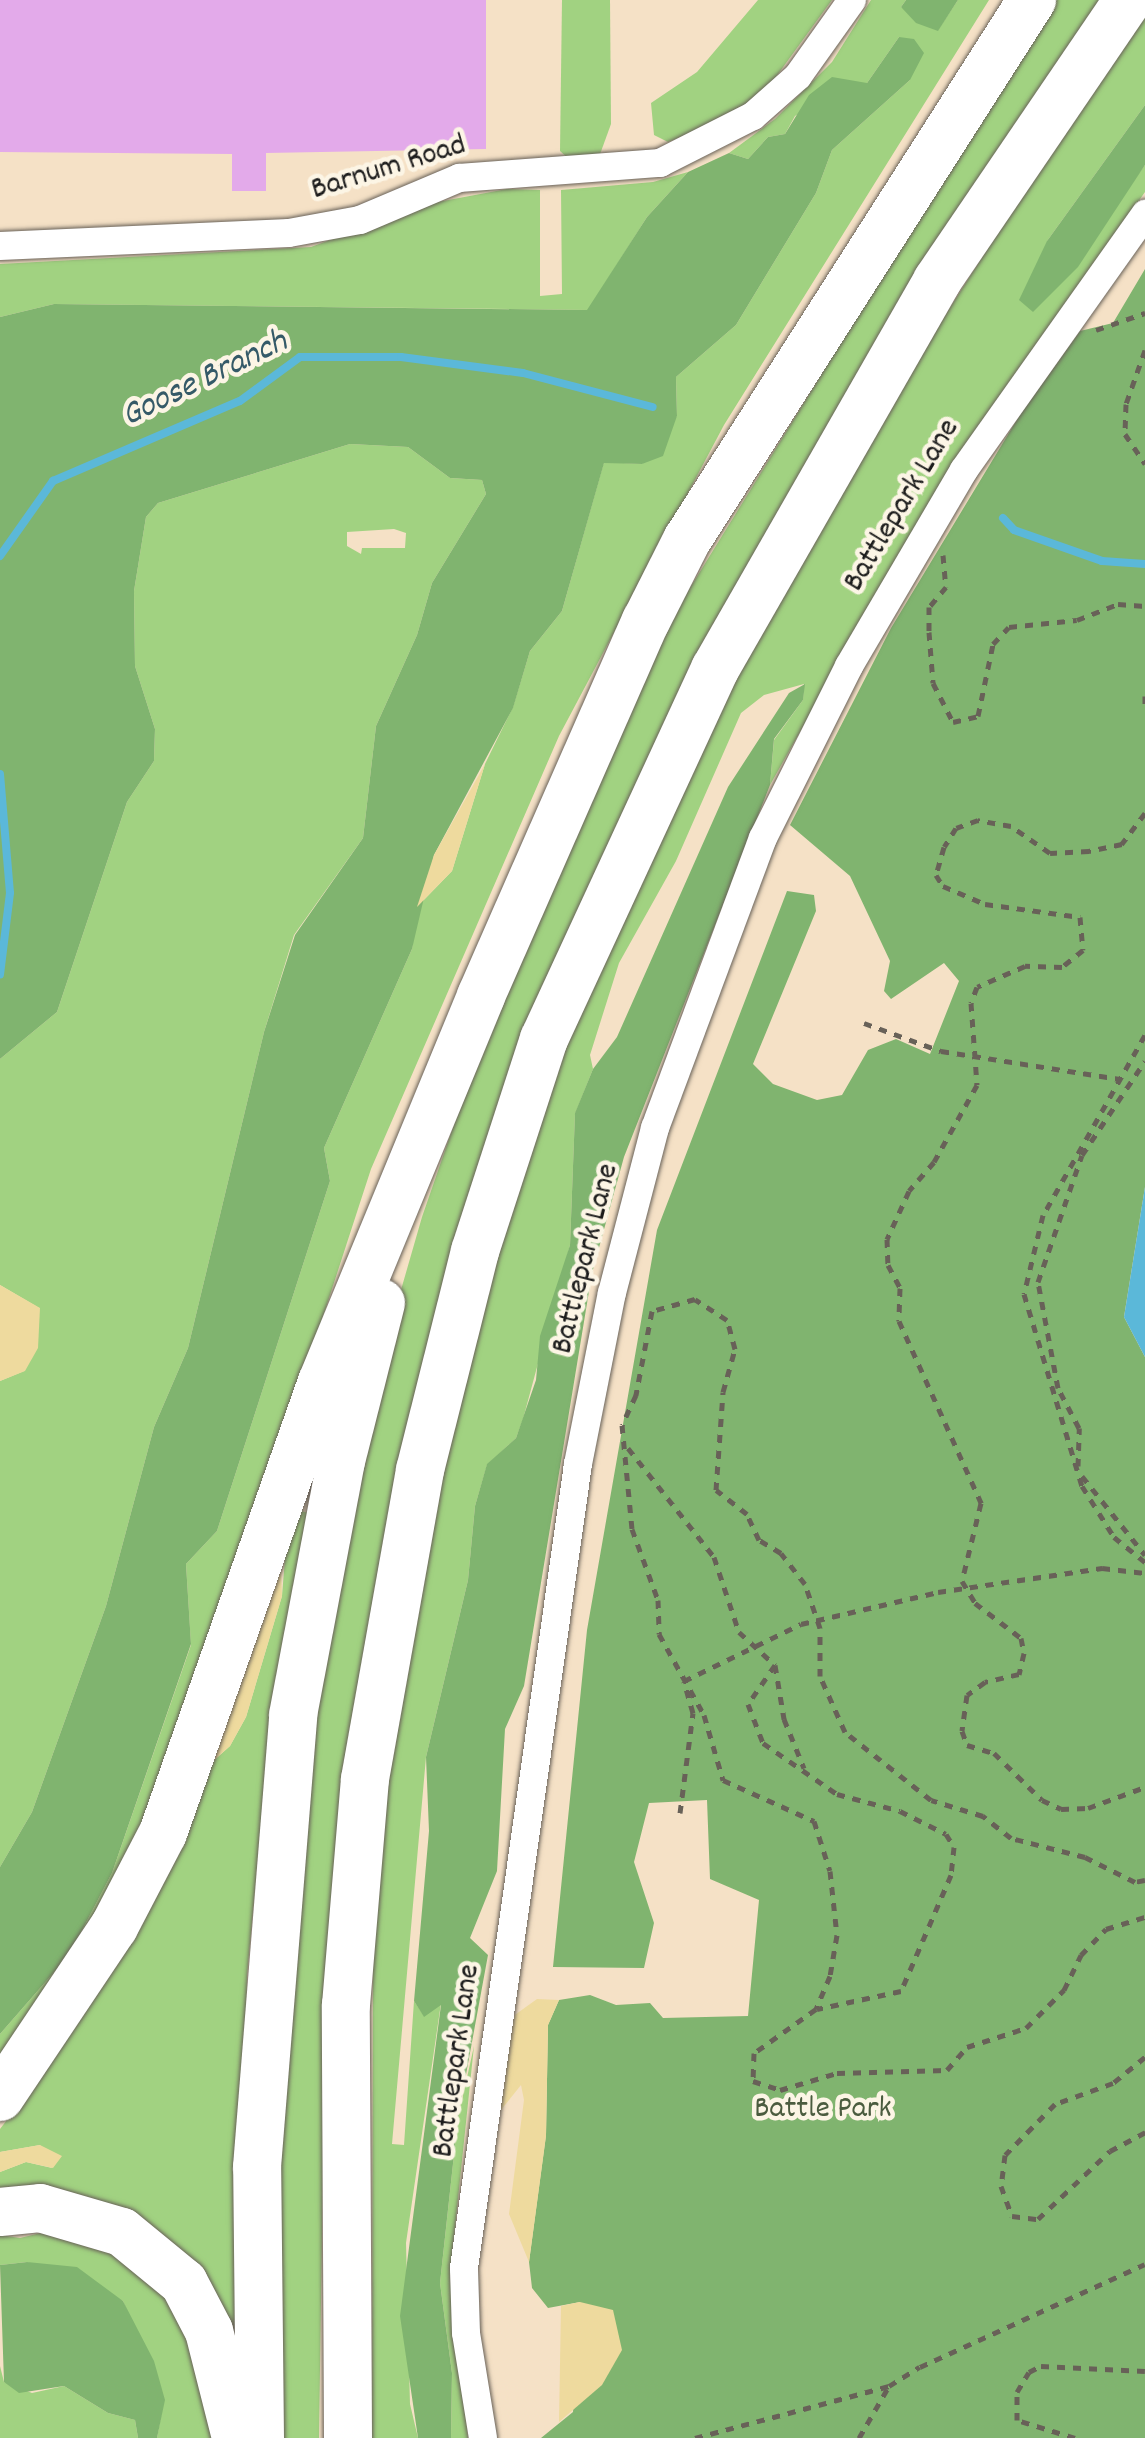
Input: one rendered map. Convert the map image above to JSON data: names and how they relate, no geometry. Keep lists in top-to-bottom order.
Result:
{
  "streets": {
    "street": ["Barnum Road", "Battlepark Lane"]
  },
  "water": ["Goose Branch"],
  "parks": ["Battle Park"]
}
